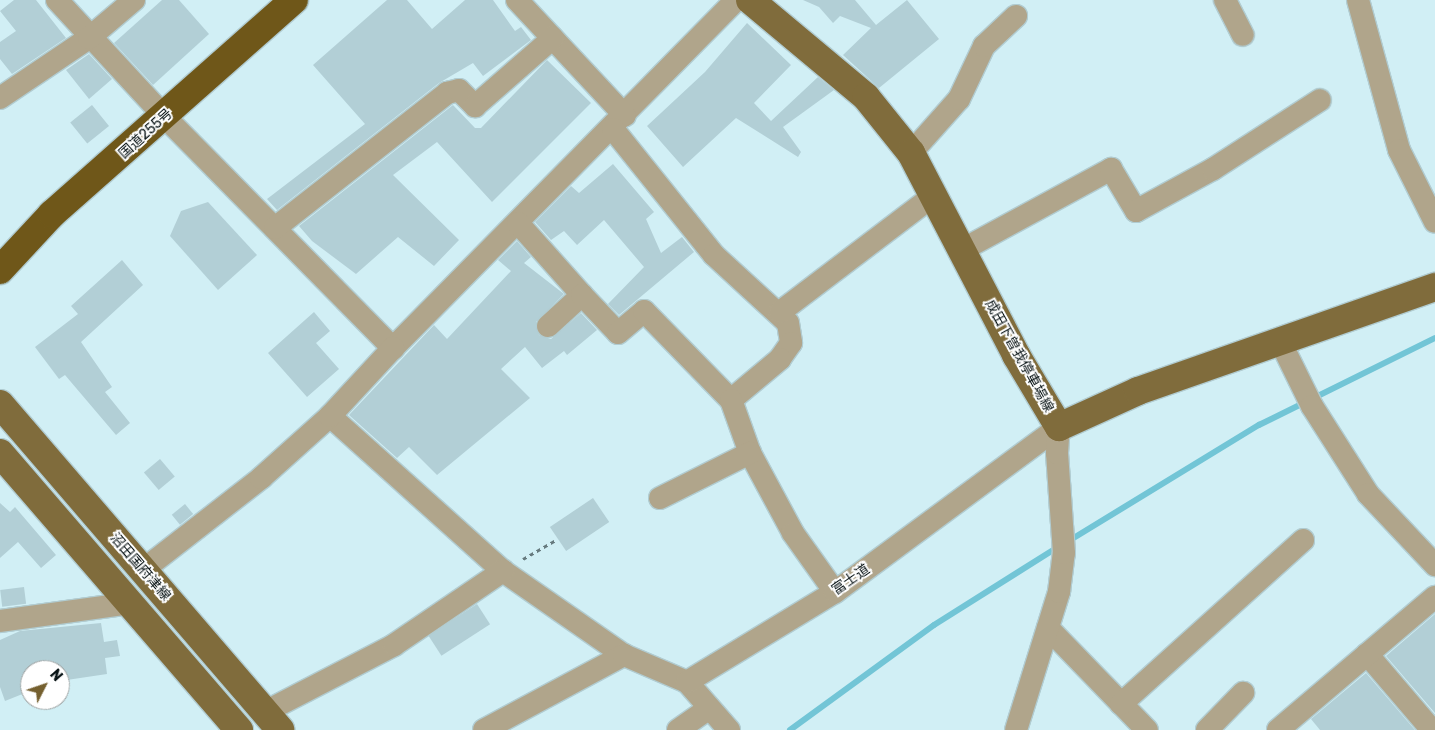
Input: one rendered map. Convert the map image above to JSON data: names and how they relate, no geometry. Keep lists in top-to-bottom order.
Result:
{
  "streets": {
    "highway": ["国道255号"],
    "main road": ["成田下曽我停車場線", "沼田国府津線"],
    "street": ["富士道"]
  },
  "crossings": [
    ["成田下曽我停車場線", "富士道"]
  ],
  "north": "top right"
}
